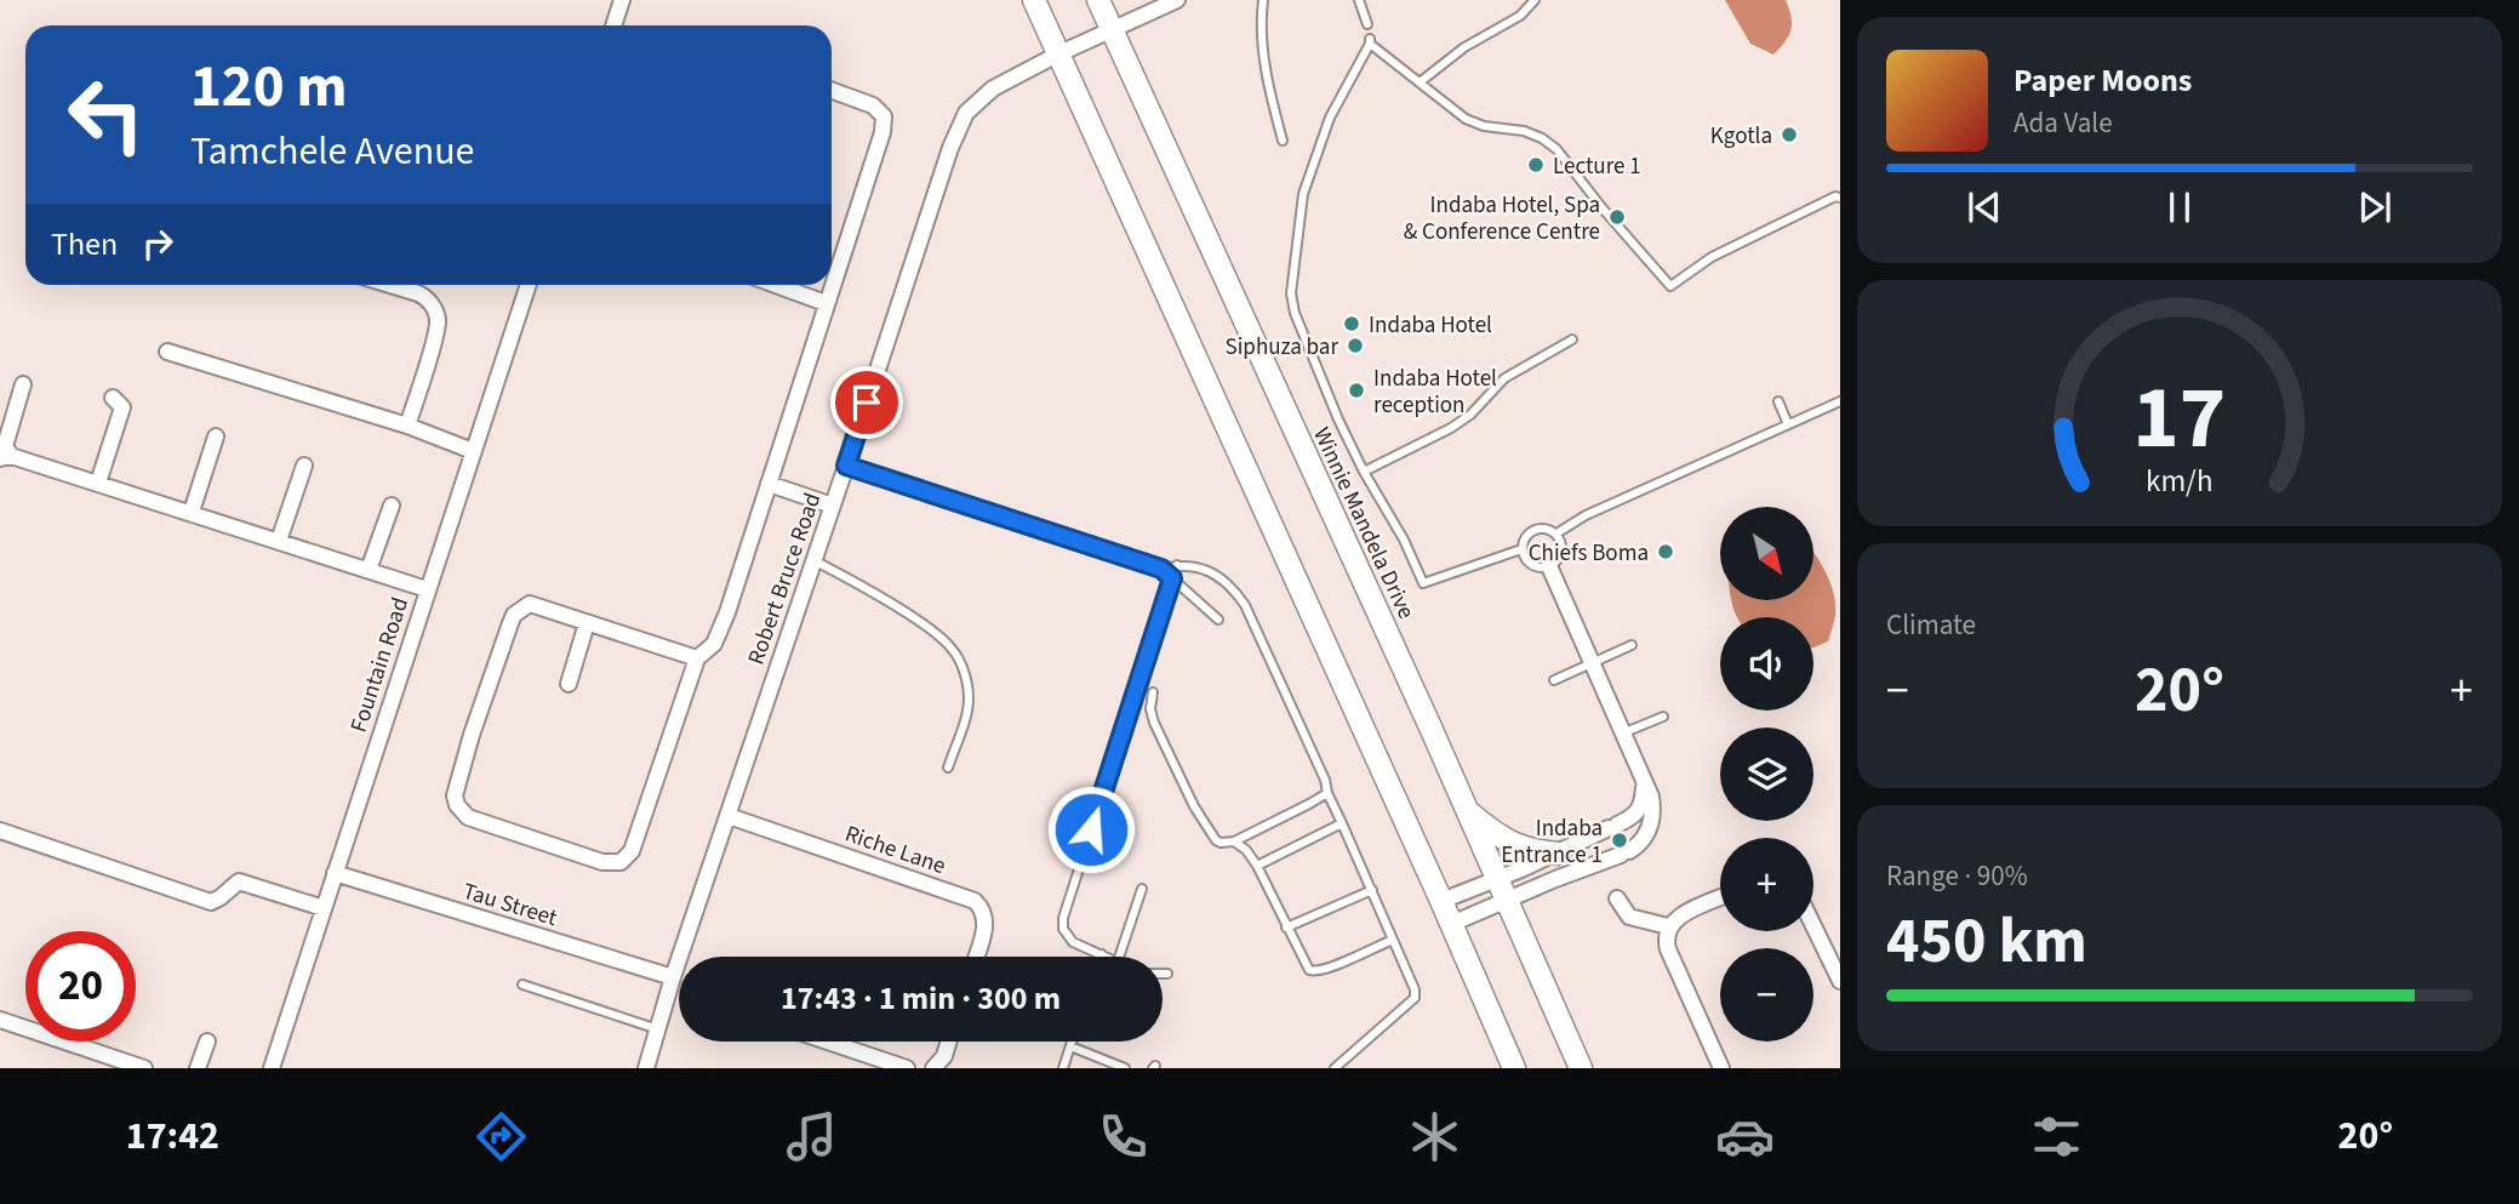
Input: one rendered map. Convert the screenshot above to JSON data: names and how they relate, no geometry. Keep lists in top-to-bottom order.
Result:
{
  "streets": {
    "main road": ["Winnie Mandela Drive"],
    "street": [
      "Robert Bruce Road",
      "Fountain Road",
      "Riche Lane",
      "Tau Street"
    ]
  },
  "crossings": [
    ["Winnie Mandela Drive", "Robert Bruce Road"],
    ["Robert Bruce Road", "Riche Lane"],
    ["Robert Bruce Road", "Tau Street"],
    ["Fountain Road", "Tau Street"]
  ],
  "places": [
    "Kgotla",
    "Lecture 1",
    "Indaba Hotel, Spa & Conference Centre",
    "Indaba Hotel",
    "Siphuza bar",
    "Indaba Hotel reception",
    "Chiefs Boma",
    "Indaba Entrance 1"
  ],
  "north": "bottom right",
  "page": {
    "turn": ["120 m", "Tamchele Avenue"],
    "song": ["Paper Moons", "Ada Vale"],
    "then": "Then",
    "map_buttons": ["+", "−"],
    "tile": [
      "Climate",
      ["Range · 90%", "450 km"]
    ],
    "heat": ["−", "20°", "+"],
    "limit": "20",
    "trip": "17:43 · 1 min · 300 m",
    "tabs": ["17:42", "20°"],
    "gauge": ["17", "km/h"]
  }
}
